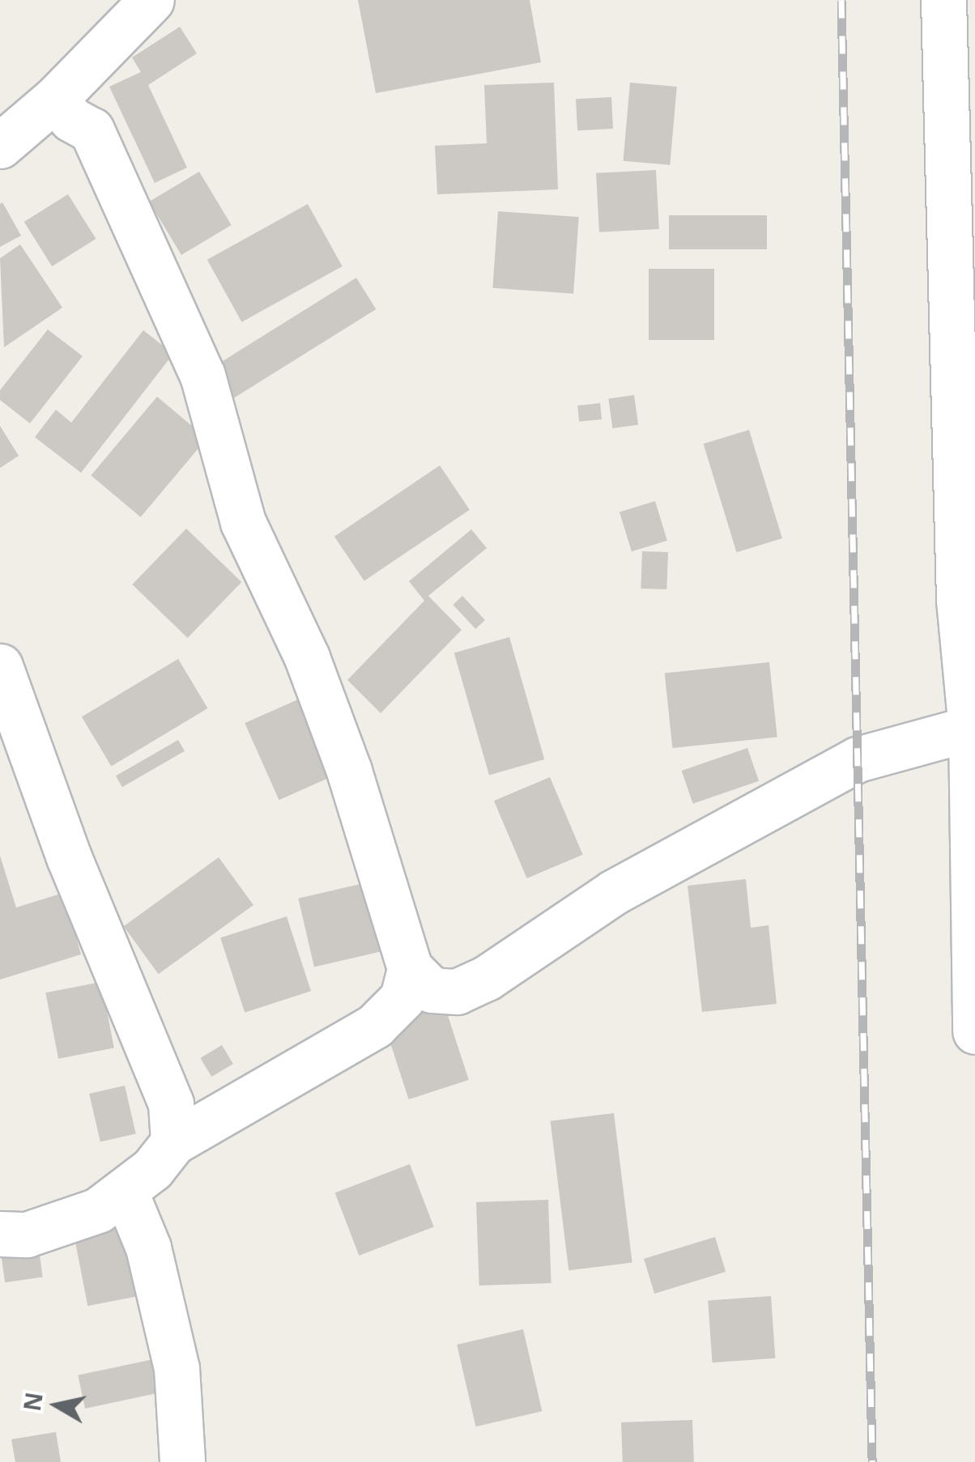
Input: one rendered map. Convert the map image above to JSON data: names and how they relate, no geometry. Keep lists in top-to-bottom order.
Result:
{
  "north": "left"
}
